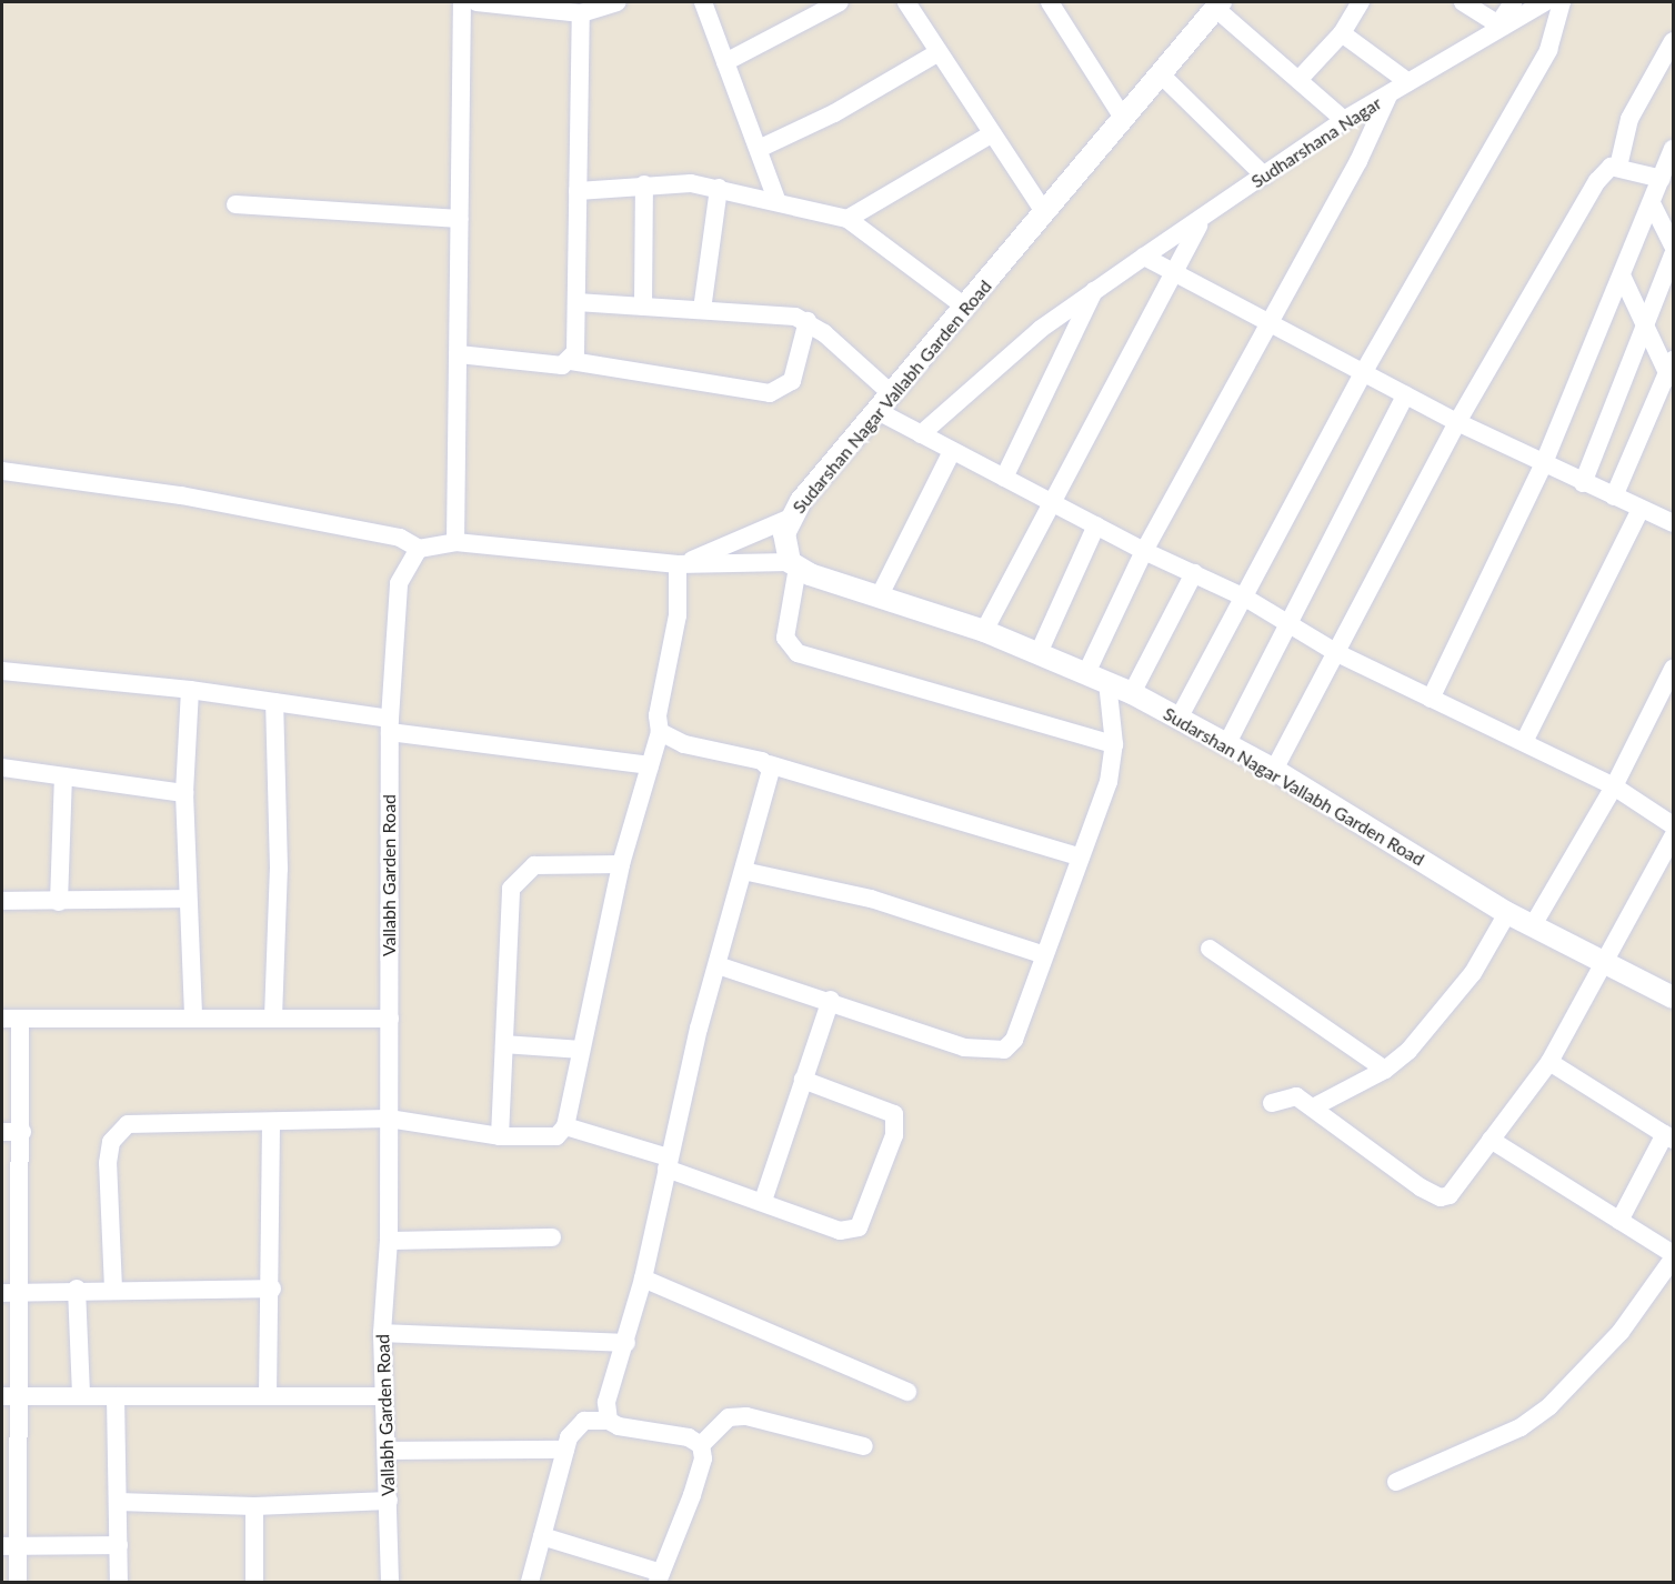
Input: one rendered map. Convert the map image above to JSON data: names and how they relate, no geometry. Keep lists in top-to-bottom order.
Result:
{
  "streets": {
    "street": ["Sudharshana Nagar", "Sudarshan Nagar Vallabh Garden Road", "Vallabh Garden Road"]
  }
}
